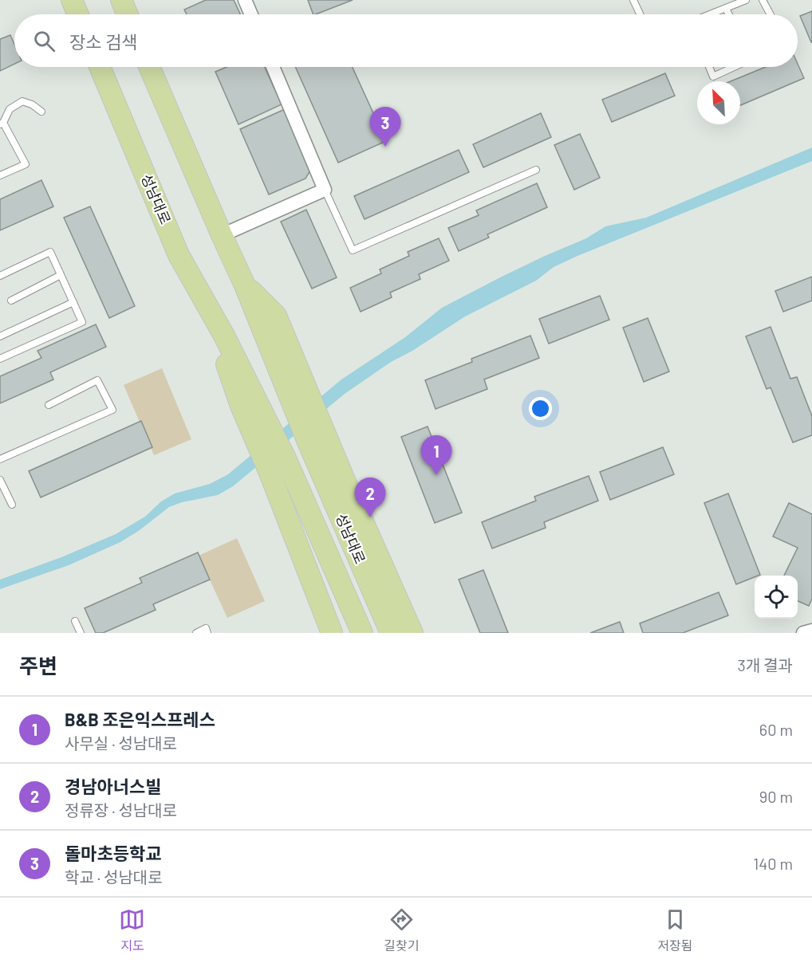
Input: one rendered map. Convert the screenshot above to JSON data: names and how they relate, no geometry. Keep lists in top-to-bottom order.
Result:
{
  "streets": {
    "main road": ["성남대로"]
  },
  "north": "top left",
  "page": {
    "search": "장소 검색",
    "pins": ["3", "1", "2"],
    "heading": ["주변", "3개 결과"],
    "list": [
      {
        "mark": "1",
        "name": "B&B 조은익스프레스",
        "note": "사무실 · 성남대로",
        "value": "60 m"
      },
      {
        "mark": "2",
        "name": "경남아너스빌",
        "note": "정류장 · 성남대로",
        "value": "90 m"
      },
      {
        "mark": "3",
        "name": "돌마초등학교",
        "note": "학교 · 성남대로",
        "value": "140 m"
      }
    ],
    "nav": ["지도", "길찾기", "저장됨"]
  }
}
